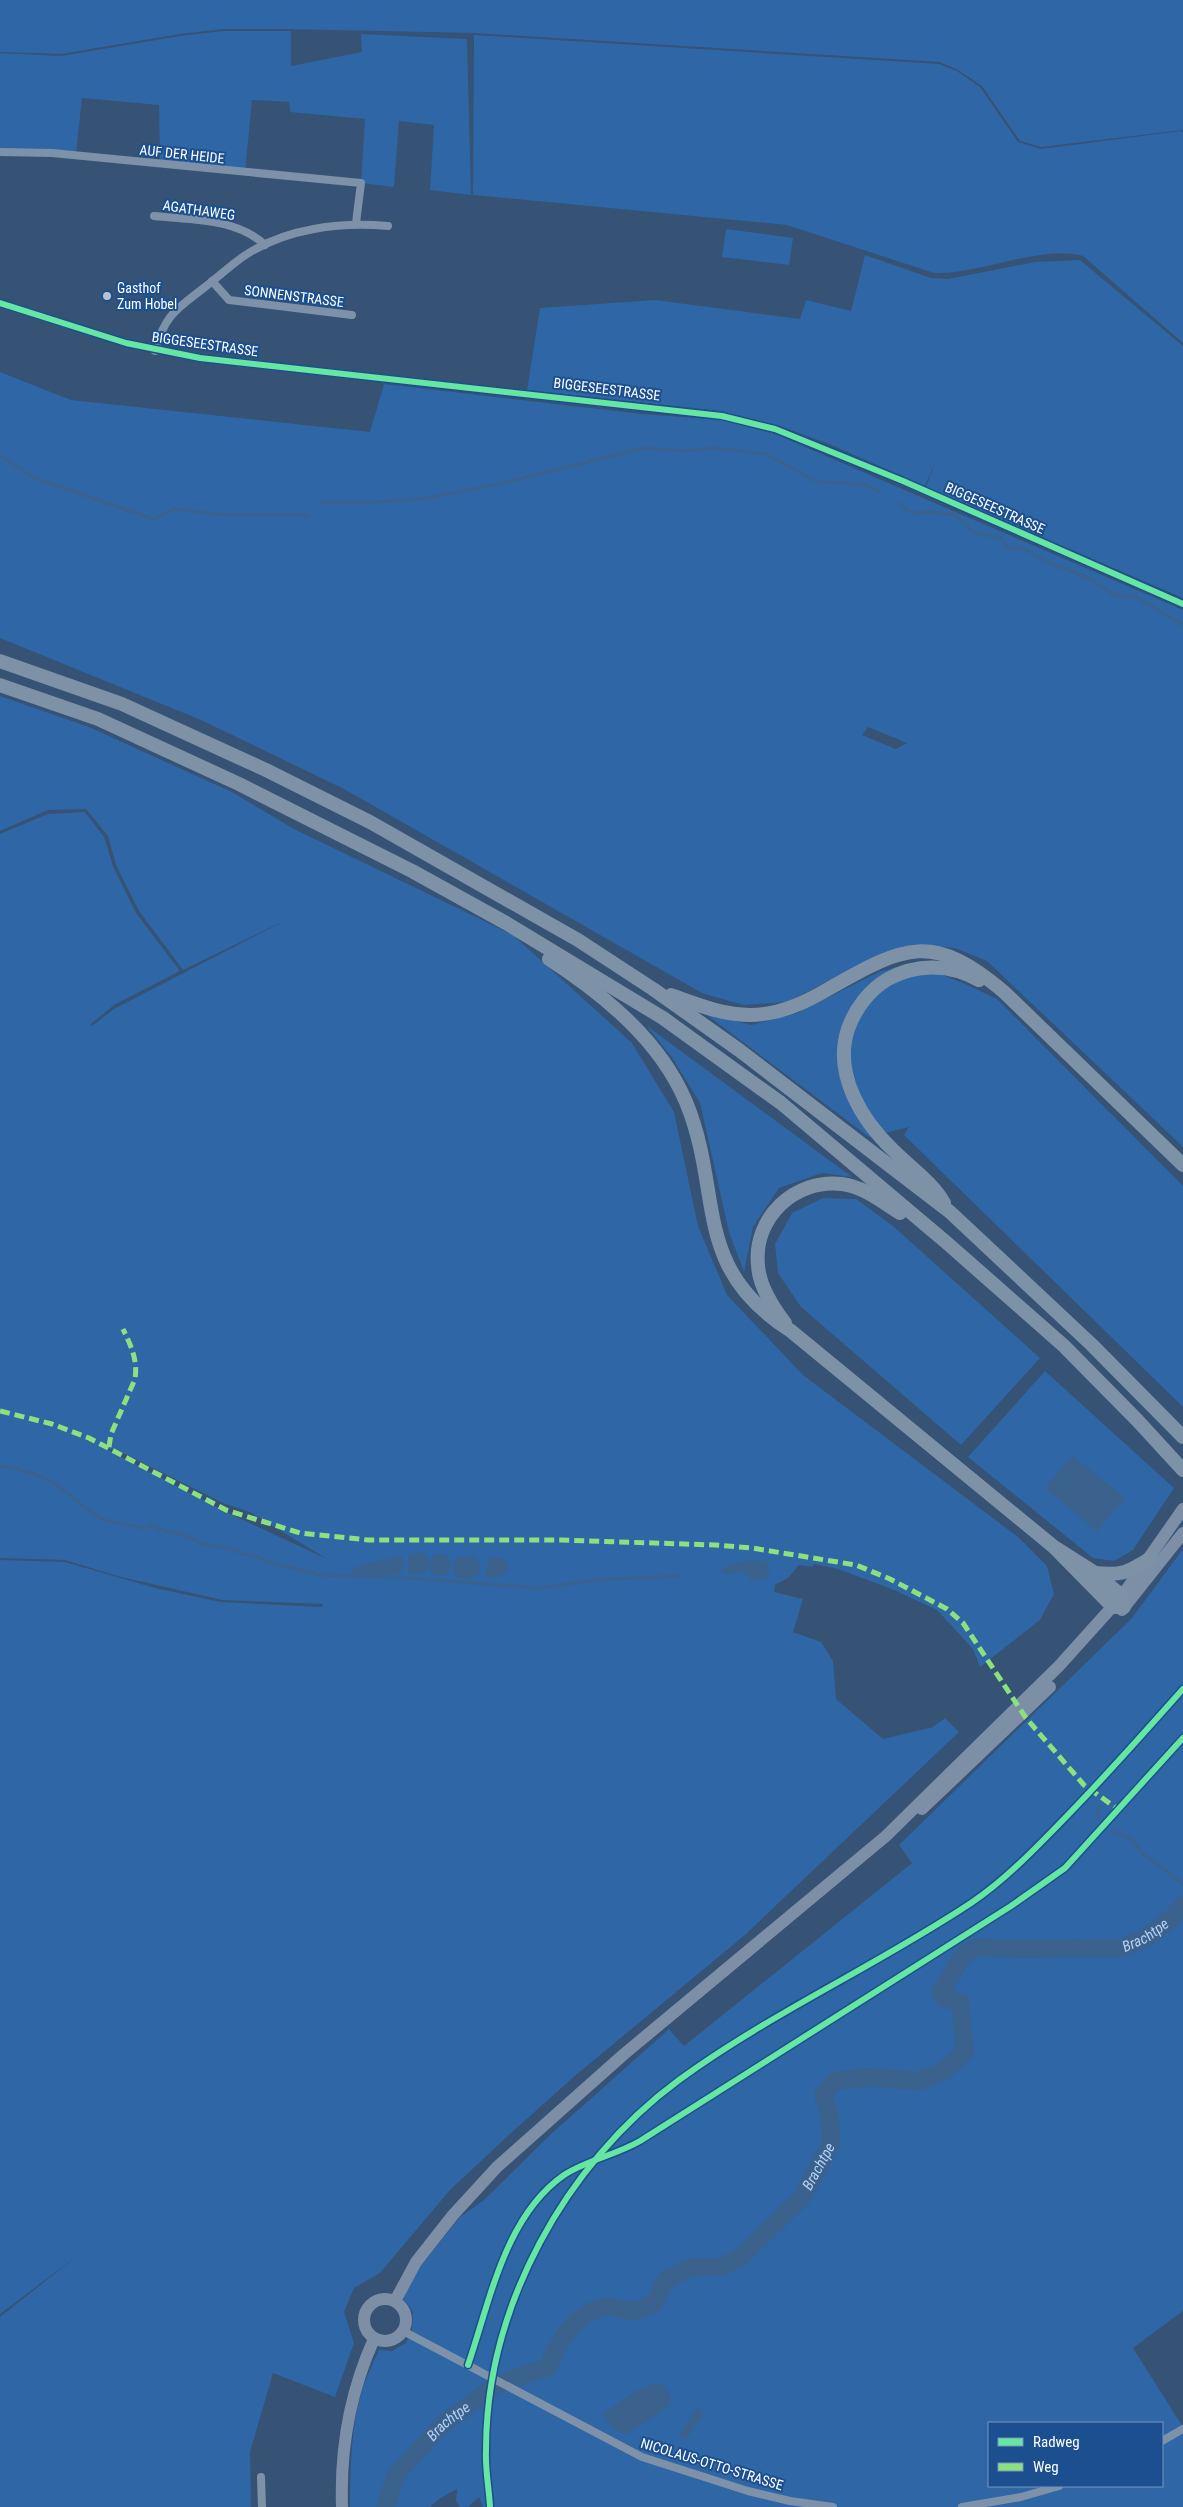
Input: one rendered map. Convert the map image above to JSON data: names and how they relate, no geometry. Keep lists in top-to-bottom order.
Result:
{
  "streets": {
    "street": [
      "AUF DER HEIDE",
      "AGATHAWEG",
      "SONNENSTRASSE",
      "BIGGESEESTRASSE",
      "NICOLAUS-OTTO-STRASSE"
    ]
  },
  "water": ["Brachtpe"],
  "places": ["Gasthof Zum Hobel"],
  "legend": ["Radweg", "Weg"]
}
